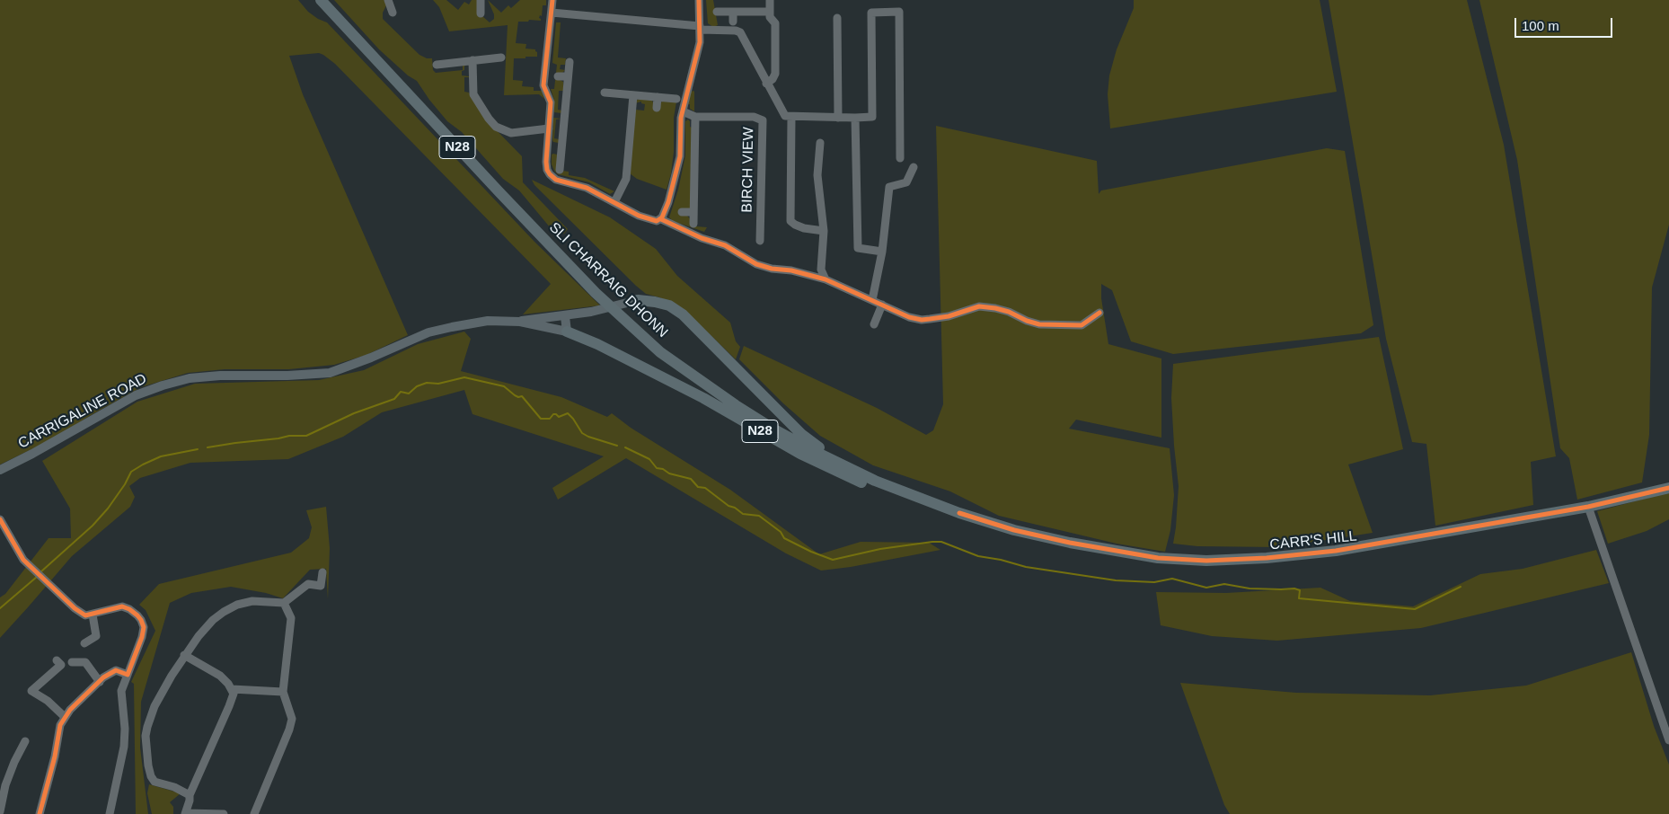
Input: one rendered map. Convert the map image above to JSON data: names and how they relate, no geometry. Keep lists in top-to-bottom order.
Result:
{
  "streets": {
    "highway": ["N28", "SLI CHARRAIG DHONN", "CARR'S HILL"],
    "main road": ["CARRIGALINE ROAD"],
    "street": ["BIRCH VIEW"]
  },
  "crossings": [
    ["N28", "SLI CHARRAIG DHONN"],
    ["N28", "CARRIGALINE ROAD"],
    ["N28", "CARR'S HILL"],
    ["SLI CHARRAIG DHONN", "CARR'S HILL"]
  ],
  "scale_bar": "100 m"
}
